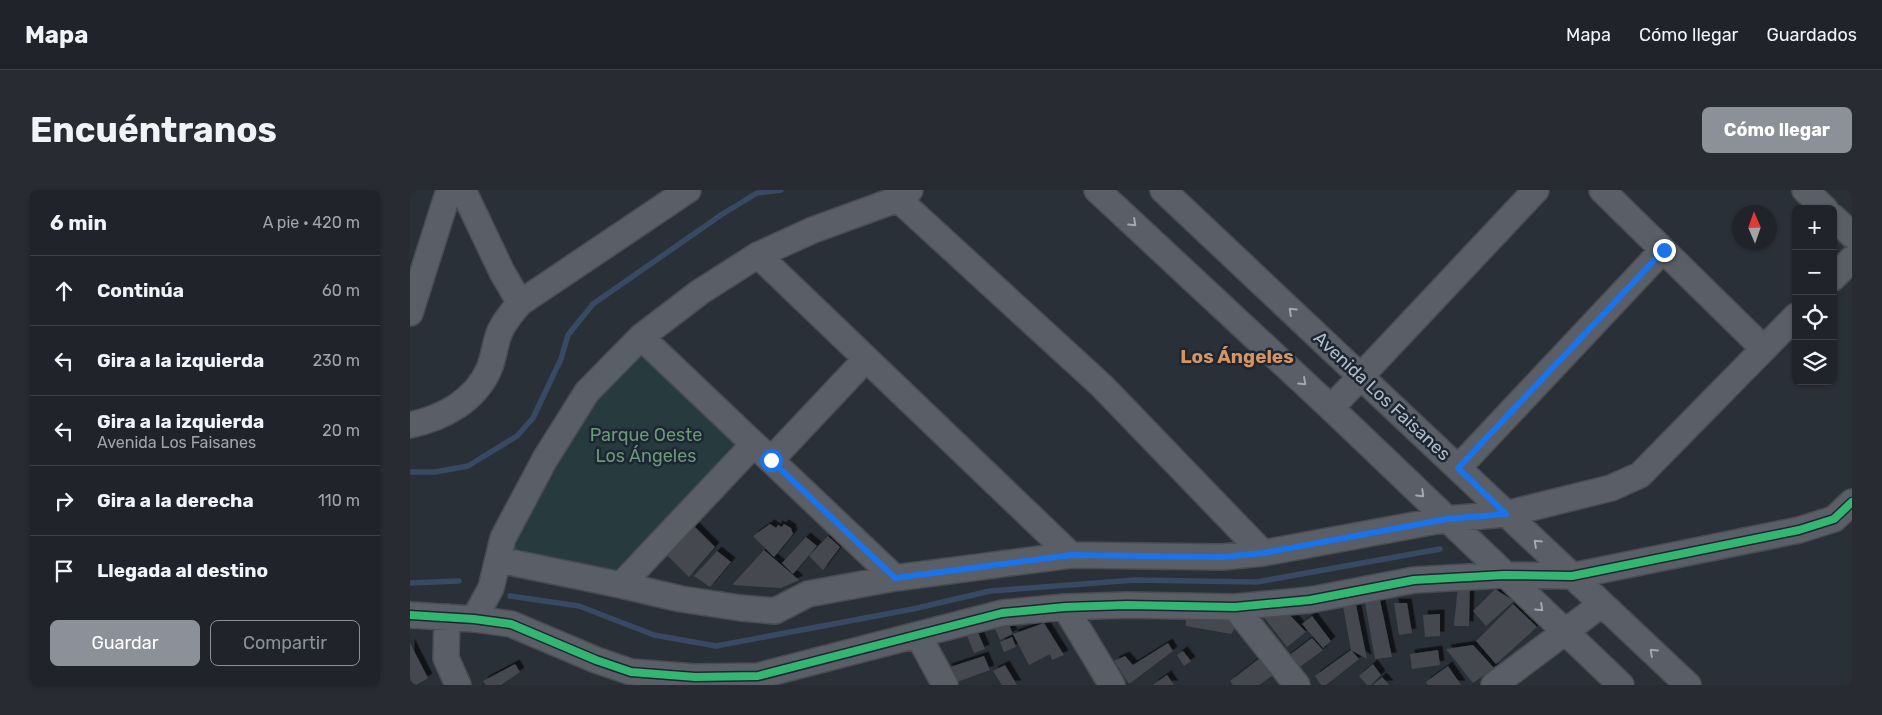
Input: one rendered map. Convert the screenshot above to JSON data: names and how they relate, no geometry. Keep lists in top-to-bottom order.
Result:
{
  "streets": {
    "street": ["Avenida Los Faisanes"]
  },
  "districts": ["Los Ángeles"],
  "parks": ["Parque Oeste Los Ángeles"],
  "north": "top",
  "page": {
    "header": "Mapa",
    "nav": ["Mapa", "Cómo llegar", "Guardados"],
    "buttons": [
      "Cómo llegar",
      ["Guardar", "Compartir"]
    ],
    "title": "Encuéntranos",
    "heading": ["6 min", "A pie · 420 m"],
    "map_buttons": ["+", "−"],
    "list": [
      ["Continúa", "60 m"],
      ["Gira a la izquierda", "230 m"],
      ["Gira a la izquierda", "Avenida Los Faisanes", "20 m"],
      ["Gira a la derecha", "110 m"],
      "Llegada al destino"
    ]
  }
}
